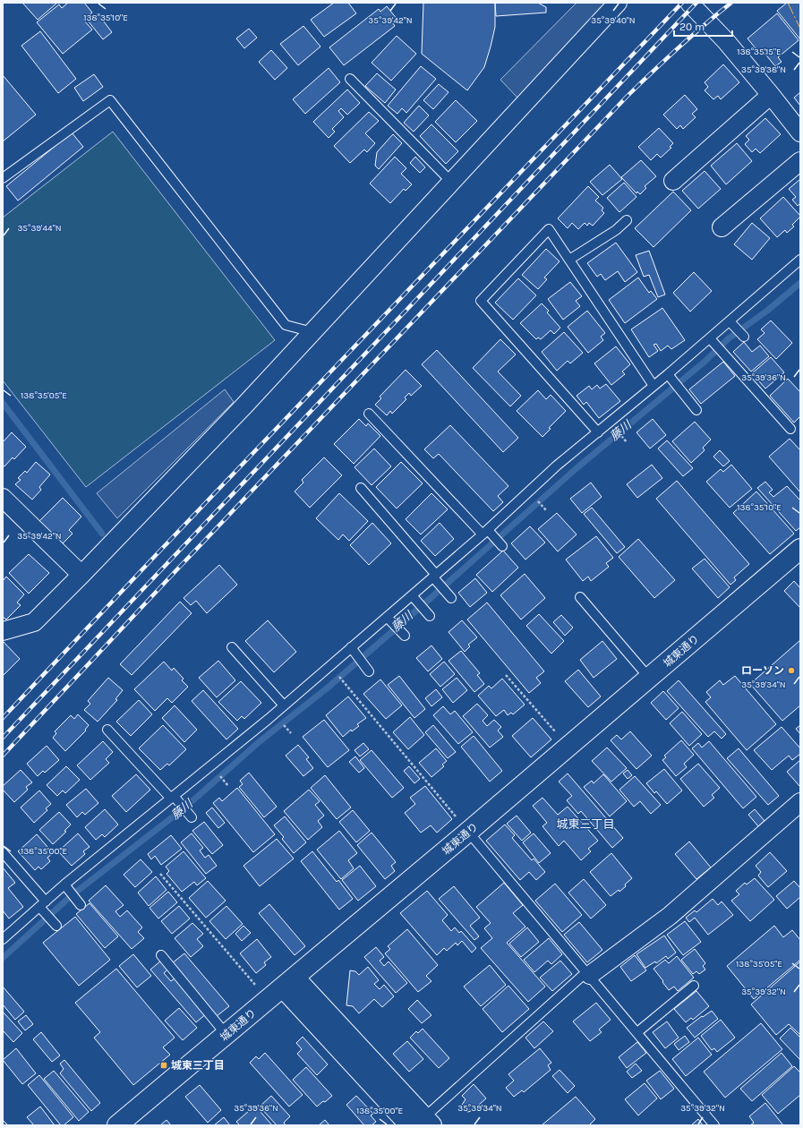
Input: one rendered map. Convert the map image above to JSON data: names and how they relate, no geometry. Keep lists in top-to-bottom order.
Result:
{
  "streets": {
    "main road": ["城東通り"]
  },
  "districts": ["城東三丁目"],
  "water": ["藤川"],
  "places": {
    "other": ["ローソン"],
    "transit": ["城東三丁目"]
  },
  "scale_bar": "20 m",
  "coordinates": [
    "138°35'10\"E",
    "35°39'42\"N",
    "35°39'40\"N",
    "138°35'15\"E",
    "35°39'38\"N",
    "35°39'44\"N",
    "35°39'36\"N",
    "138°35'05\"E",
    "35°39'34\"N",
    "138°35'00\"E",
    "35°39'32\"N"
  ]
}
